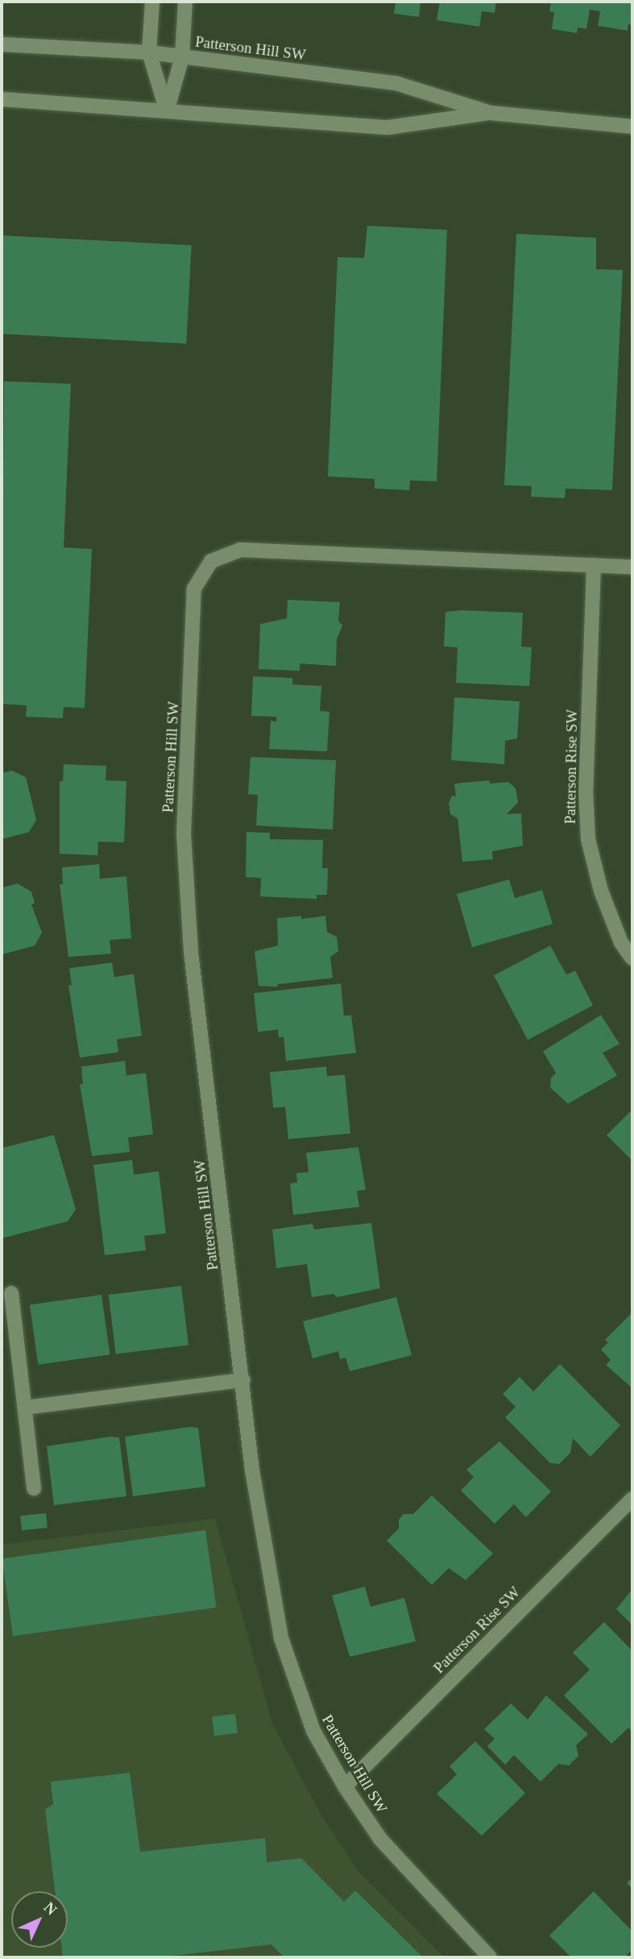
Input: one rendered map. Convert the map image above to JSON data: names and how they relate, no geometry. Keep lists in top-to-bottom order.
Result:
{
  "streets": {
    "street": ["Patterson Hill SW", "Patterson Rise SW"]
  },
  "crossings": [
    ["Patterson Hill SW", "Patterson Rise SW"]
  ],
  "north": "top right"
}
